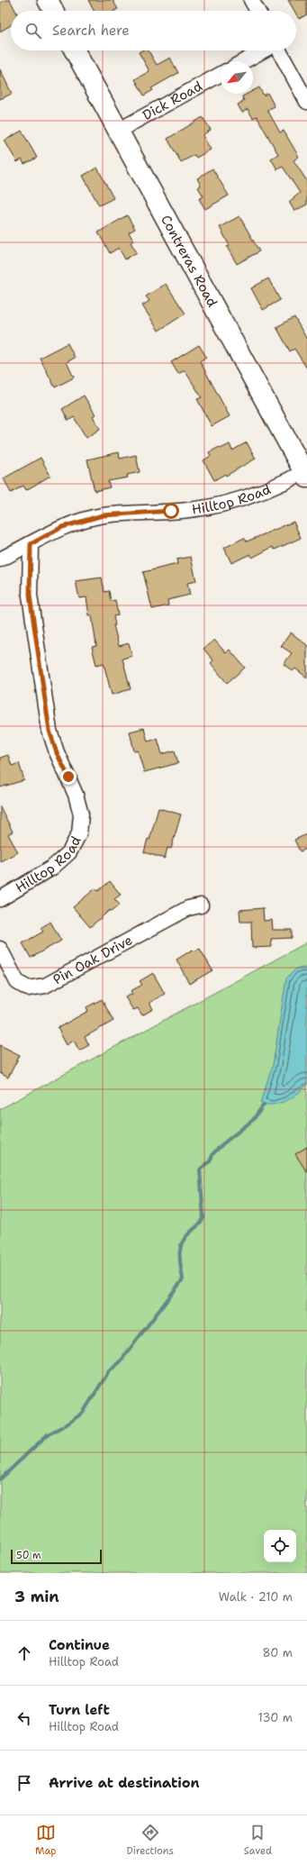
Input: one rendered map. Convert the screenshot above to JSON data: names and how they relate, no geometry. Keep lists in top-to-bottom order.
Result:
{
  "streets": {
    "street": [
      "Dick Road",
      "Contreras Road",
      "Hilltop Road",
      "Pin Oak Drive"
    ]
  },
  "crossings": [
    ["Dick Road", "Contreras Road"],
    ["Contreras Road", "Hilltop Road"]
  ],
  "scale_bar": "50 m",
  "north": "bottom left",
  "page": {
    "search": "Search here",
    "scale": "50 m",
    "heading": ["3 min", "Walk · 210 m"],
    "list": [
      ["Continue", "Hilltop Road", "80 m"],
      ["Turn left", "Hilltop Road", "130 m"],
      "Arrive at destination"
    ],
    "nav": ["Map", "Directions", "Saved"]
  }
}
